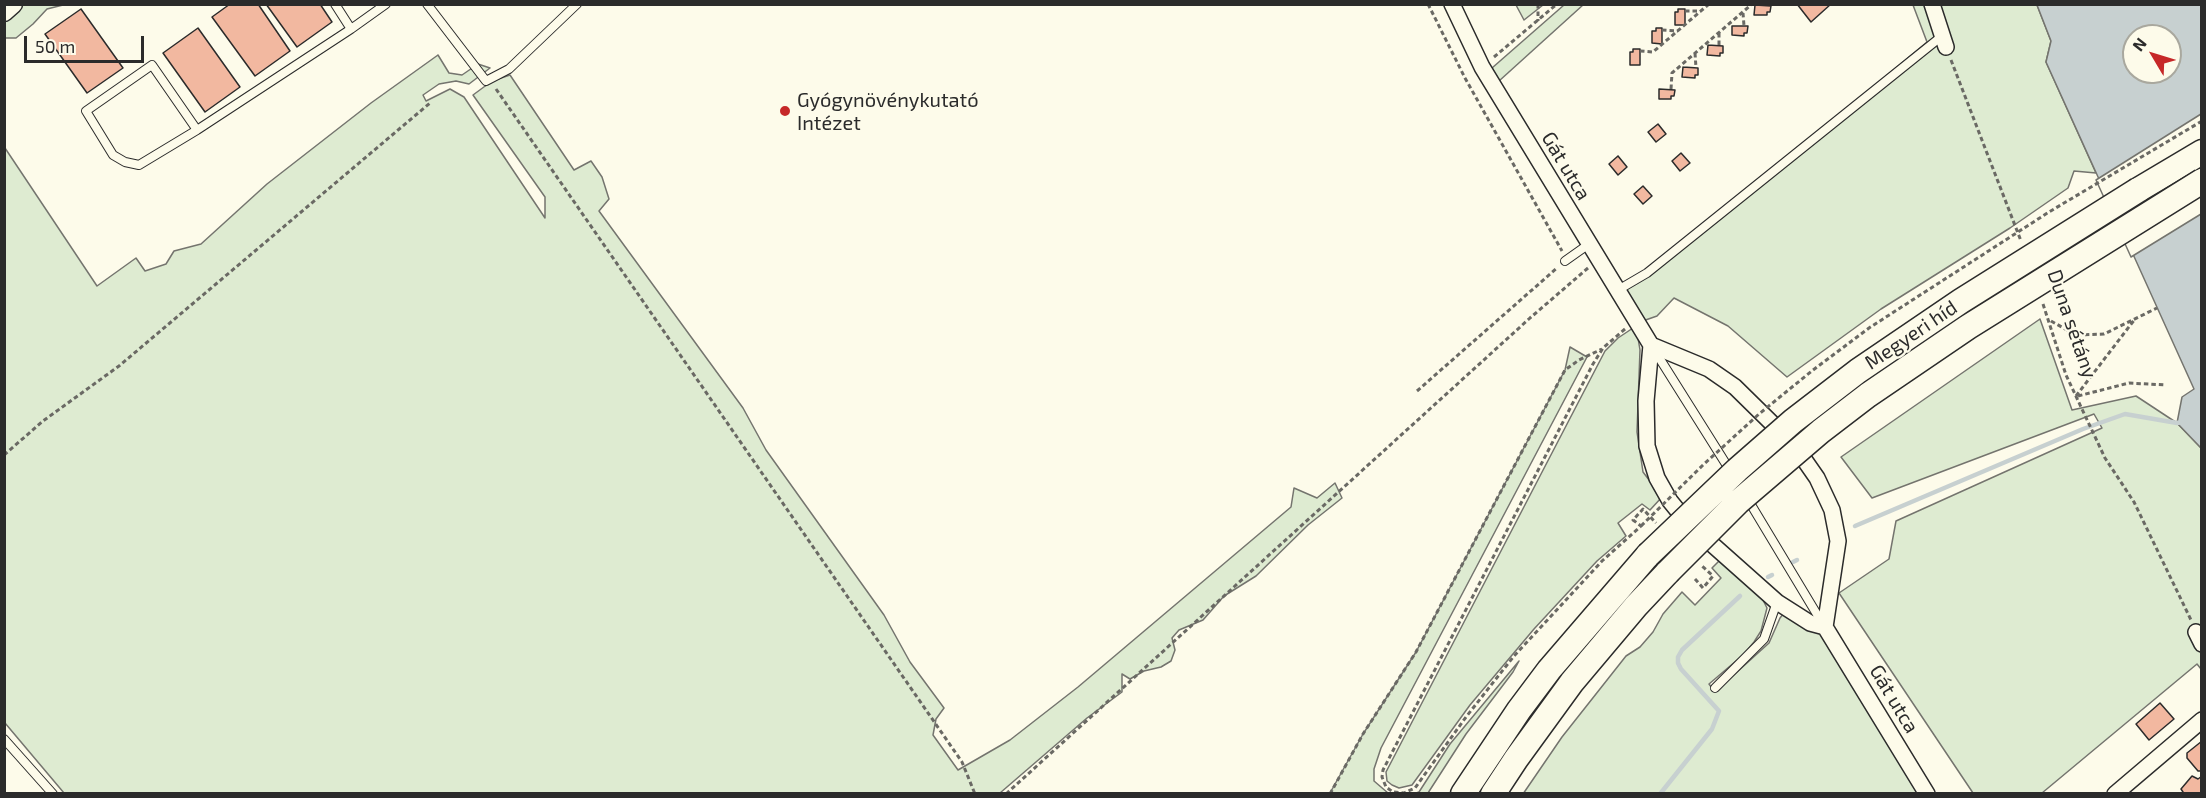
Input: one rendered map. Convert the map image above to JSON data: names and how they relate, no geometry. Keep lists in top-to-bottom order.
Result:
{
  "streets": {
    "highway": ["Megyeri híd"],
    "street": ["Gát utca"],
    "path": ["Duna sétány"]
  },
  "places": ["Gyógynövénykutató Intézet"],
  "scale_bar": "50 m",
  "north": "top left"
}
